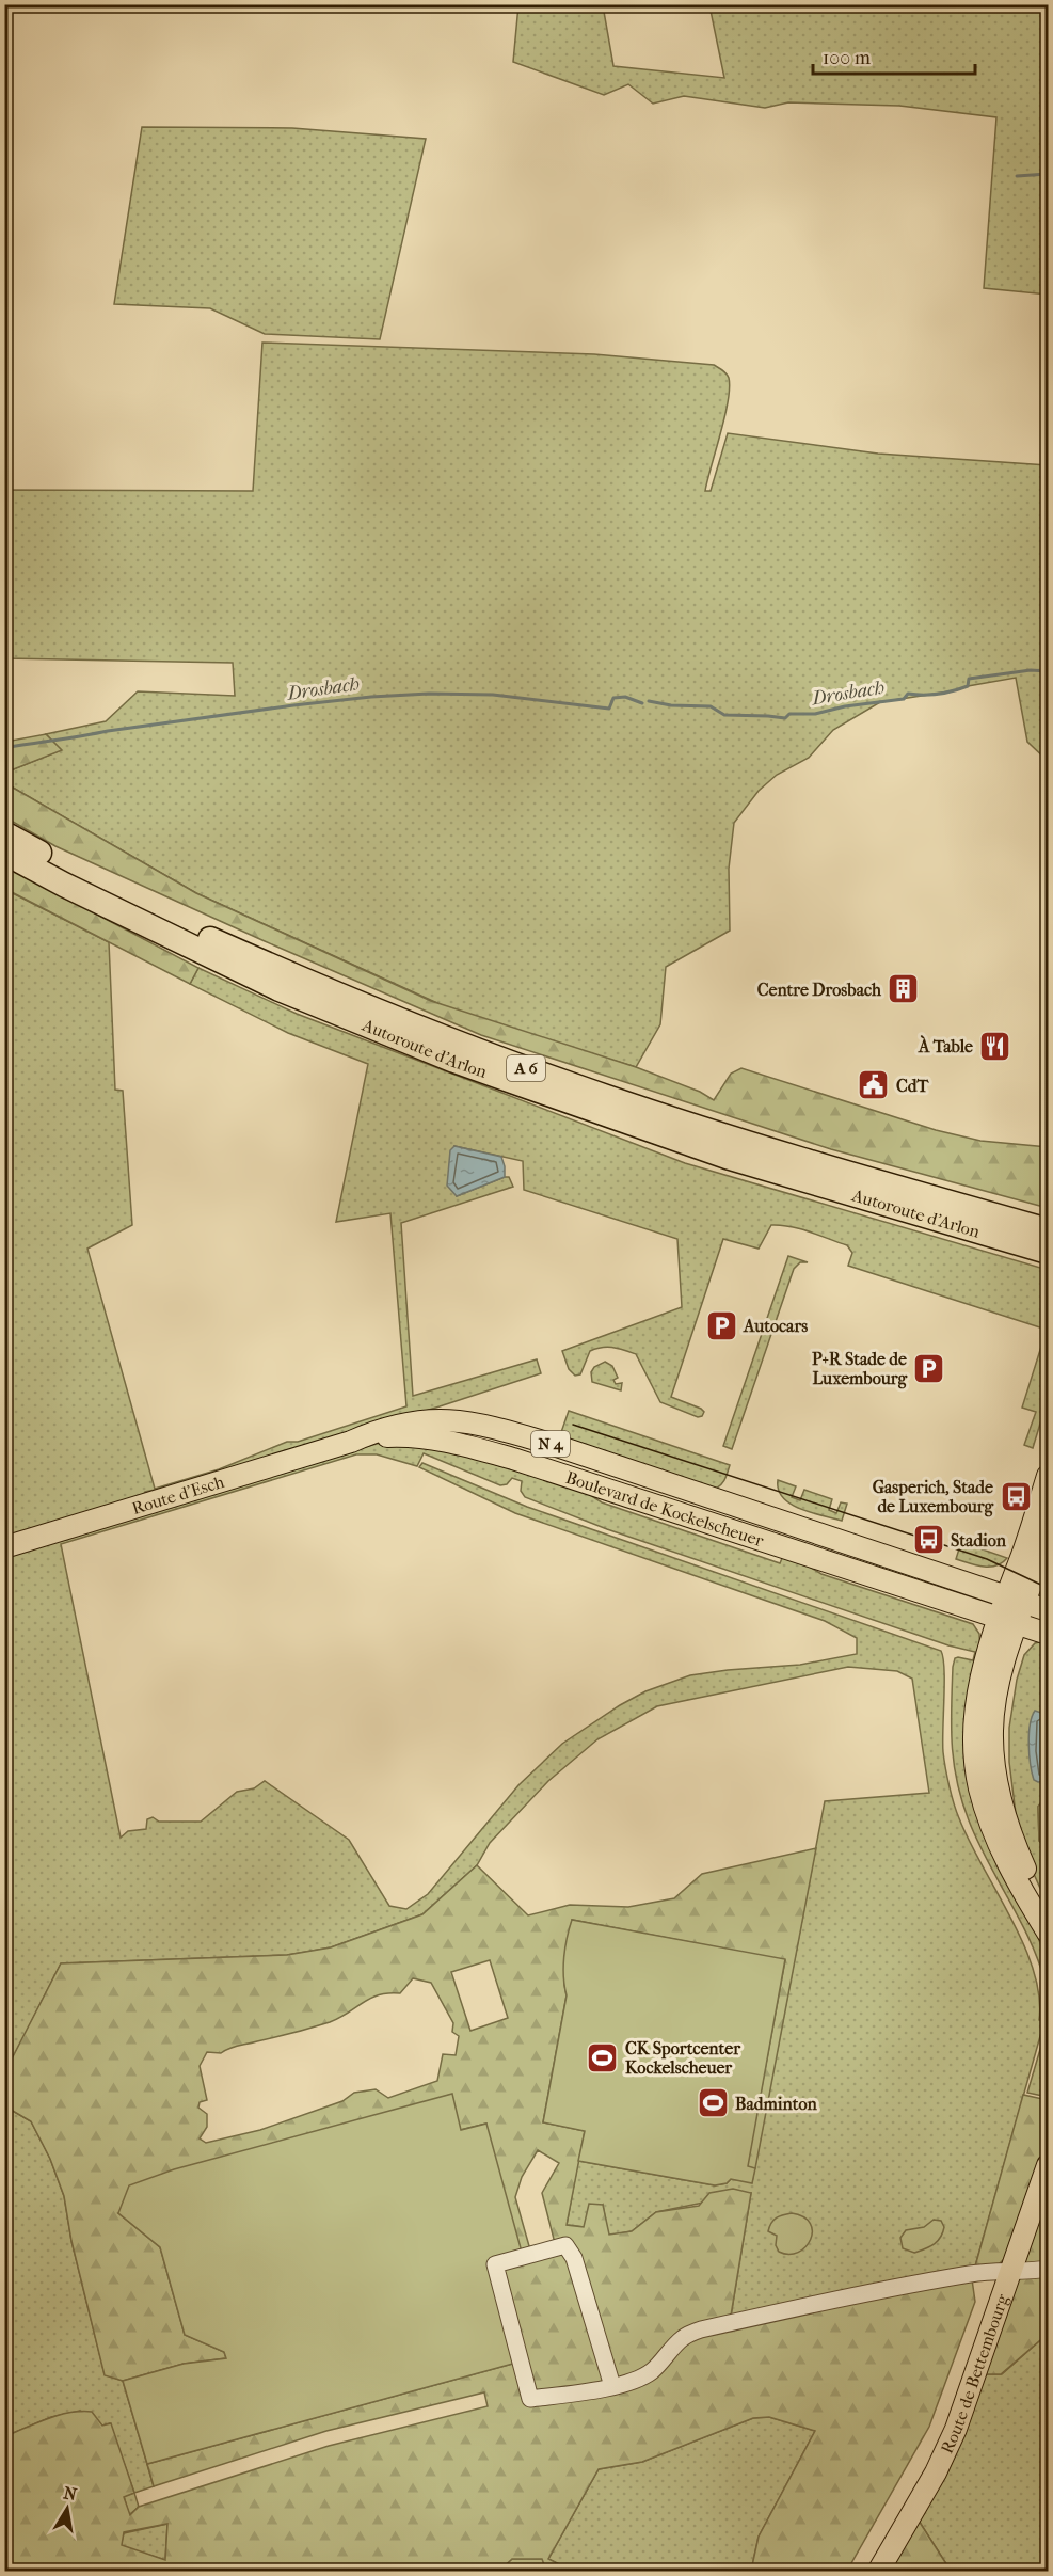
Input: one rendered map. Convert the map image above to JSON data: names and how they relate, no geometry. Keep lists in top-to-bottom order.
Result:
{
  "streets": {
    "highway": ["Autoroute d'Arlon", "A 6"],
    "main road": [
      "N 4",
      "Route d'Esch",
      "Boulevard de Kockelscheuer",
      "Route de Bettembourg"
    ]
  },
  "crossings": [
    ["Route d'Esch", "Boulevard de Kockelscheuer"]
  ],
  "water": ["Drosbach"],
  "places": {
    "building": ["Centre Drosbach"],
    "restaurant": ["À Table"],
    "public building": ["CdT"],
    "parking": ["Autocars", "P+R Stade de Luxembourg"],
    "bus stop": ["Gasperich, Stade de Luxembourg", "Stadion"],
    "sports": ["CK Sportcenter Kockelscheuer", "Badminton"]
  },
  "scale_bar": "100 m",
  "north": "top"
}
